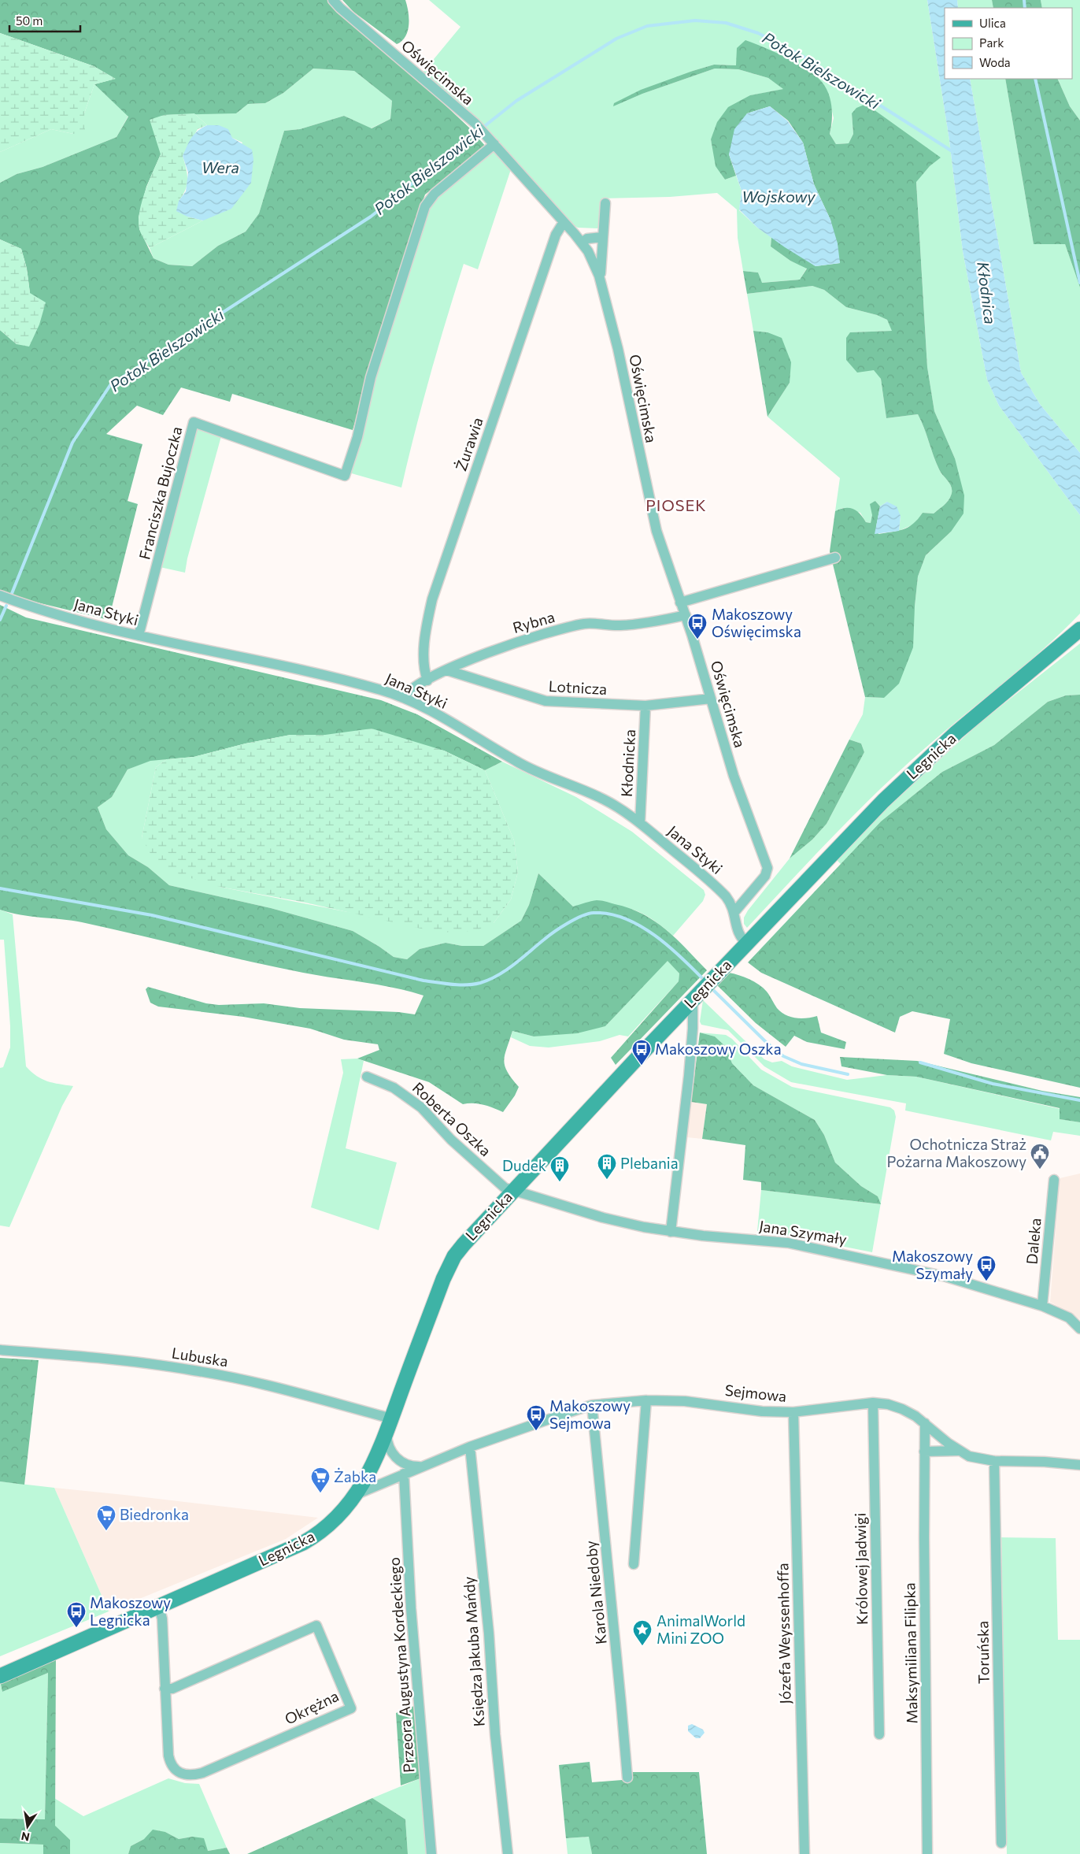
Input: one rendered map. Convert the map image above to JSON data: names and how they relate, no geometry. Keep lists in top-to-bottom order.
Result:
{
  "streets": {
    "main road": ["Legnicka"],
    "street": [
      "Oświęcimska",
      "Żurawia",
      "Franciszka Bujoczka",
      "Jana Styki",
      "Rybna",
      "Lotnicza",
      "Kłodnicka",
      "Roberta Oszka",
      "Jana Szymały",
      "Daleka",
      "Lubuska",
      "Sejmowa",
      "Królowej Jadwigi",
      "Karola Niedoby",
      "Józefa Weyssenhoffa",
      "Księdza Jakuba Mańdy",
      "Toruńska",
      "Maksymiliana Filipka",
      "Przeora Augustyna Kordeckiego",
      "Okrężna"
    ]
  },
  "crossings": [
    ["Oświęcimska", "Żurawia"],
    ["Oświęcimska", "Franciszka Bujoczka"],
    ["Oświęcimska", "Jana Styki"],
    ["Oświęcimska", "Rybna"],
    ["Oświęcimska", "Lotnicza"],
    ["Żurawia", "Rybna"],
    ["Franciszka Bujoczka", "Jana Styki"],
    ["Jana Styki", "Rybna"],
    ["Jana Styki", "Legnicka"],
    ["Jana Styki", "Kłodnicka"],
    ["Rybna", "Lotnicza"],
    ["Lotnicza", "Kłodnicka"],
    ["Legnicka", "Roberta Oszka"],
    ["Legnicka", "Jana Szymały"],
    ["Legnicka", "Lubuska"],
    ["Legnicka", "Sejmowa"],
    ["Legnicka", "Okrężna"],
    ["Roberta Oszka", "Jana Szymały"],
    ["Jana Szymały", "Daleka"],
    ["Sejmowa", "Królowej Jadwigi"],
    ["Sejmowa", "Karola Niedoby"],
    ["Sejmowa", "Józefa Weyssenhoffa"],
    ["Sejmowa", "Księdza Jakuba Mańdy"],
    ["Sejmowa", "Toruńska"],
    ["Sejmowa", "Maksymiliana Filipka"],
    ["Sejmowa", "Przeora Augustyna Kordeckiego"]
  ],
  "districts": ["PIOSEK"],
  "water": [
    "Potok Bielszowicki",
    "Wera",
    "Wojskowy",
    "Kłodnica"
  ],
  "places": {
    "bus stop": [
      "Makoszowy Oświęcimska",
      "Makoszowy Oszka",
      "Makoszowy Szymały",
      "Makoszowy Sejmowa",
      "Makoszowy Legnicka"
    ],
    "public building": ["Ochotnicza Straż Pożarna Makoszowy"],
    "building": ["Plebania", "Dudek"],
    "supermarket": ["Żabka", "Biedronka"],
    "place": ["AnimalWorld Mini ZOO"]
  },
  "legend": ["Ulica", "Park", "Woda"],
  "scale_bar": "50 m",
  "north": "bottom"
}
